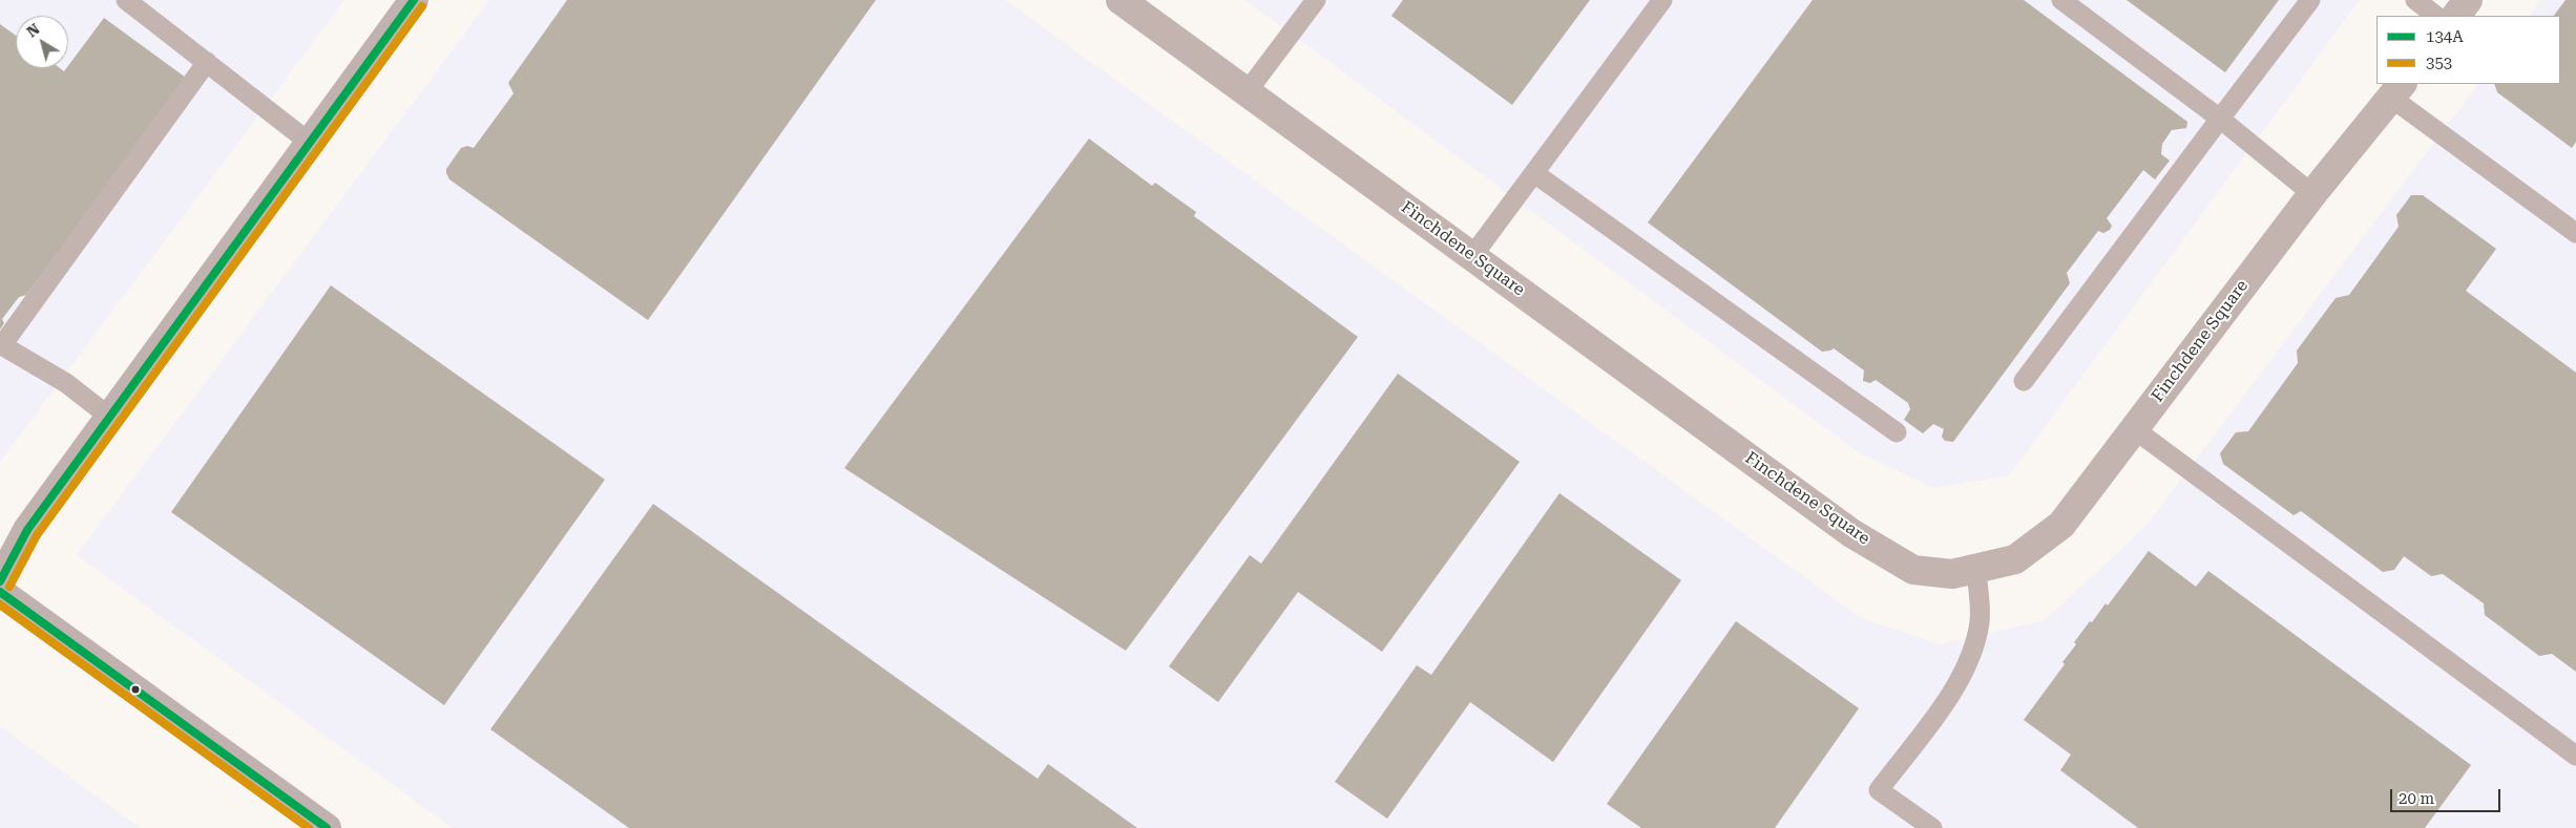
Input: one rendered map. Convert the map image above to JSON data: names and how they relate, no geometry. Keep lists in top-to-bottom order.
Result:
{
  "streets": {
    "street": ["Finchdene Square"]
  },
  "lines": ["transit line 134A", "transit line 353"],
  "legend": ["134A", "353"],
  "scale_bar": "20 m",
  "north": "top left"
}
